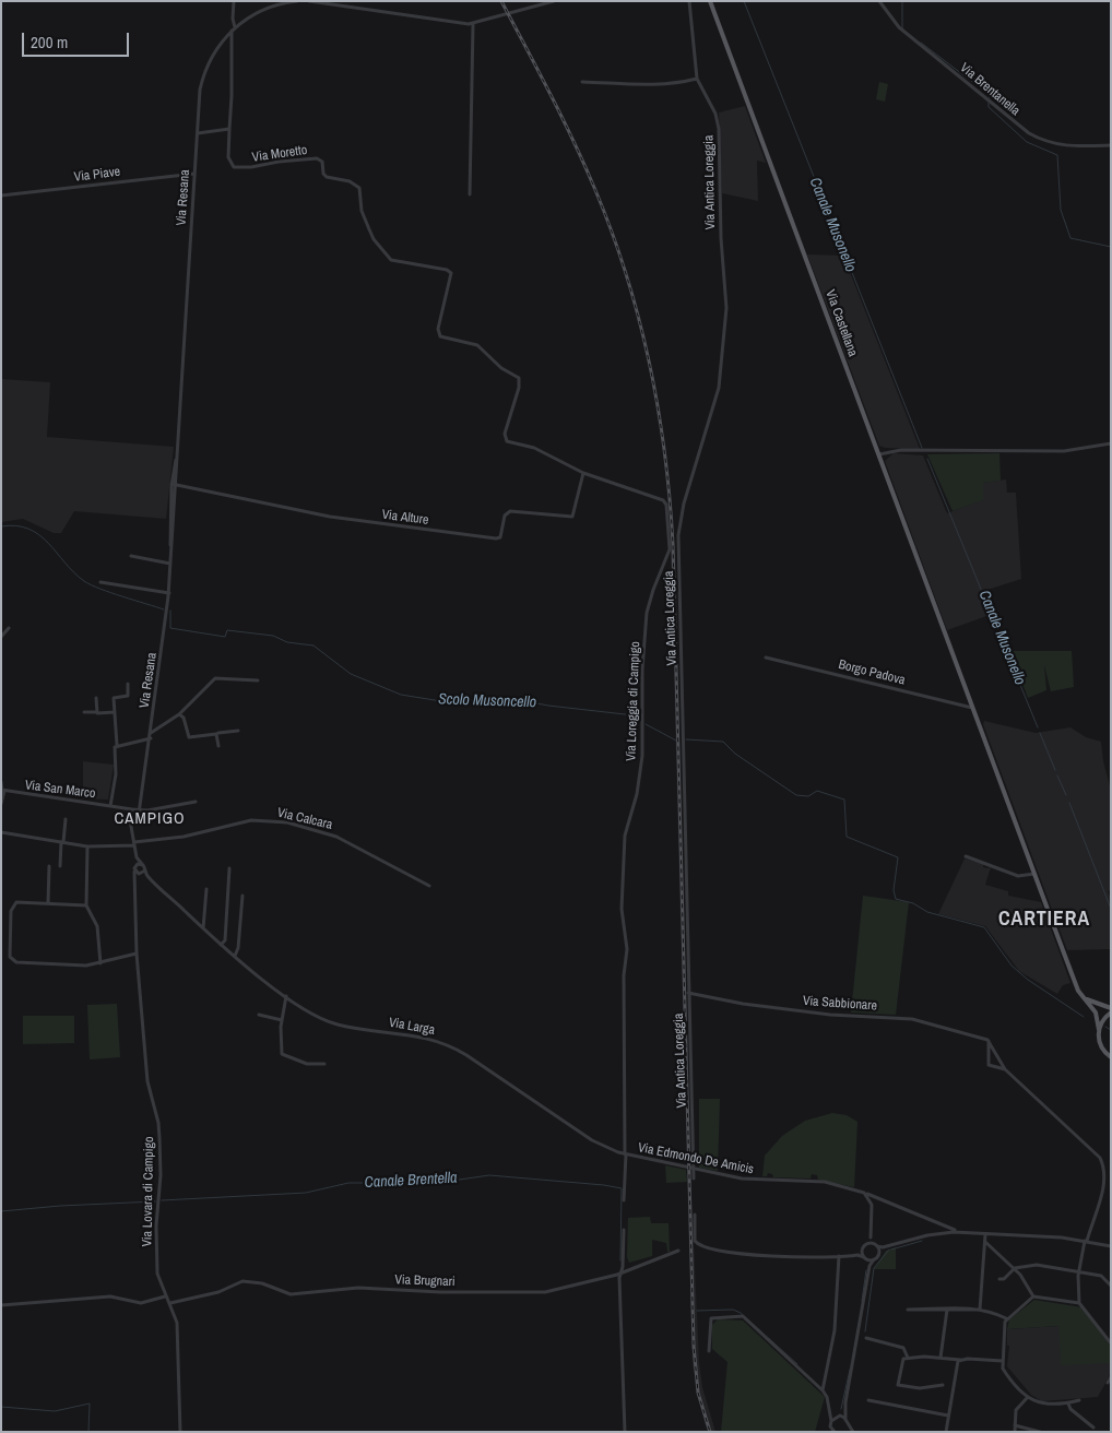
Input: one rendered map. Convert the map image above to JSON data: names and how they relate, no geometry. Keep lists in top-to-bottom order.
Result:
{
  "streets": {
    "main road": ["Via Castellana"],
    "street": [
      "Via Brentanella",
      "Via Moretto",
      "Via Piave",
      "Via Antica Loreggia",
      "Via Resana",
      "Via Alture",
      "Borgo Padova",
      "Via Loreggia di Campigo",
      "Via San Marco",
      "Via Calcara",
      "Via Sabbionare",
      "Via Larga",
      "Via Edmondo De Amicis",
      "Via Lovara di Campigo",
      "Via Brugnari"
    ]
  },
  "crossings": [
    ["Via Moretto", "Via Alture"],
    ["Via Moretto", "Via Loreggia di Campigo"],
    ["Via Piave", "Via Resana"],
    ["Via Antica Loreggia", "Via Sabbionare"],
    ["Via Antica Loreggia", "Via Edmondo De Amicis"],
    ["Via Resana", "Via Alture"],
    ["Via Resana", "Via San Marco"],
    ["Via Resana", "Via Lovara di Campigo"],
    ["Via Castellana", "Borgo Padova"],
    ["Via Alture", "Via Loreggia di Campigo"],
    ["Via Loreggia di Campigo", "Via Larga"],
    ["Via Loreggia di Campigo", "Via Edmondo De Amicis"],
    ["Via San Marco", "Via Lovara di Campigo"],
    ["Via Calcara", "Via Lovara di Campigo"],
    ["Via Larga", "Via Edmondo De Amicis"],
    ["Via Larga", "Via Lovara di Campigo"],
    ["Via Lovara di Campigo", "Via Brugnari"]
  ],
  "districts": ["CAMPIGO", "CARTIERA"],
  "water": ["Canale Musonello", "Scolo Musoncello", "Canale Brentella"],
  "scale_bar": "200 m"
}
